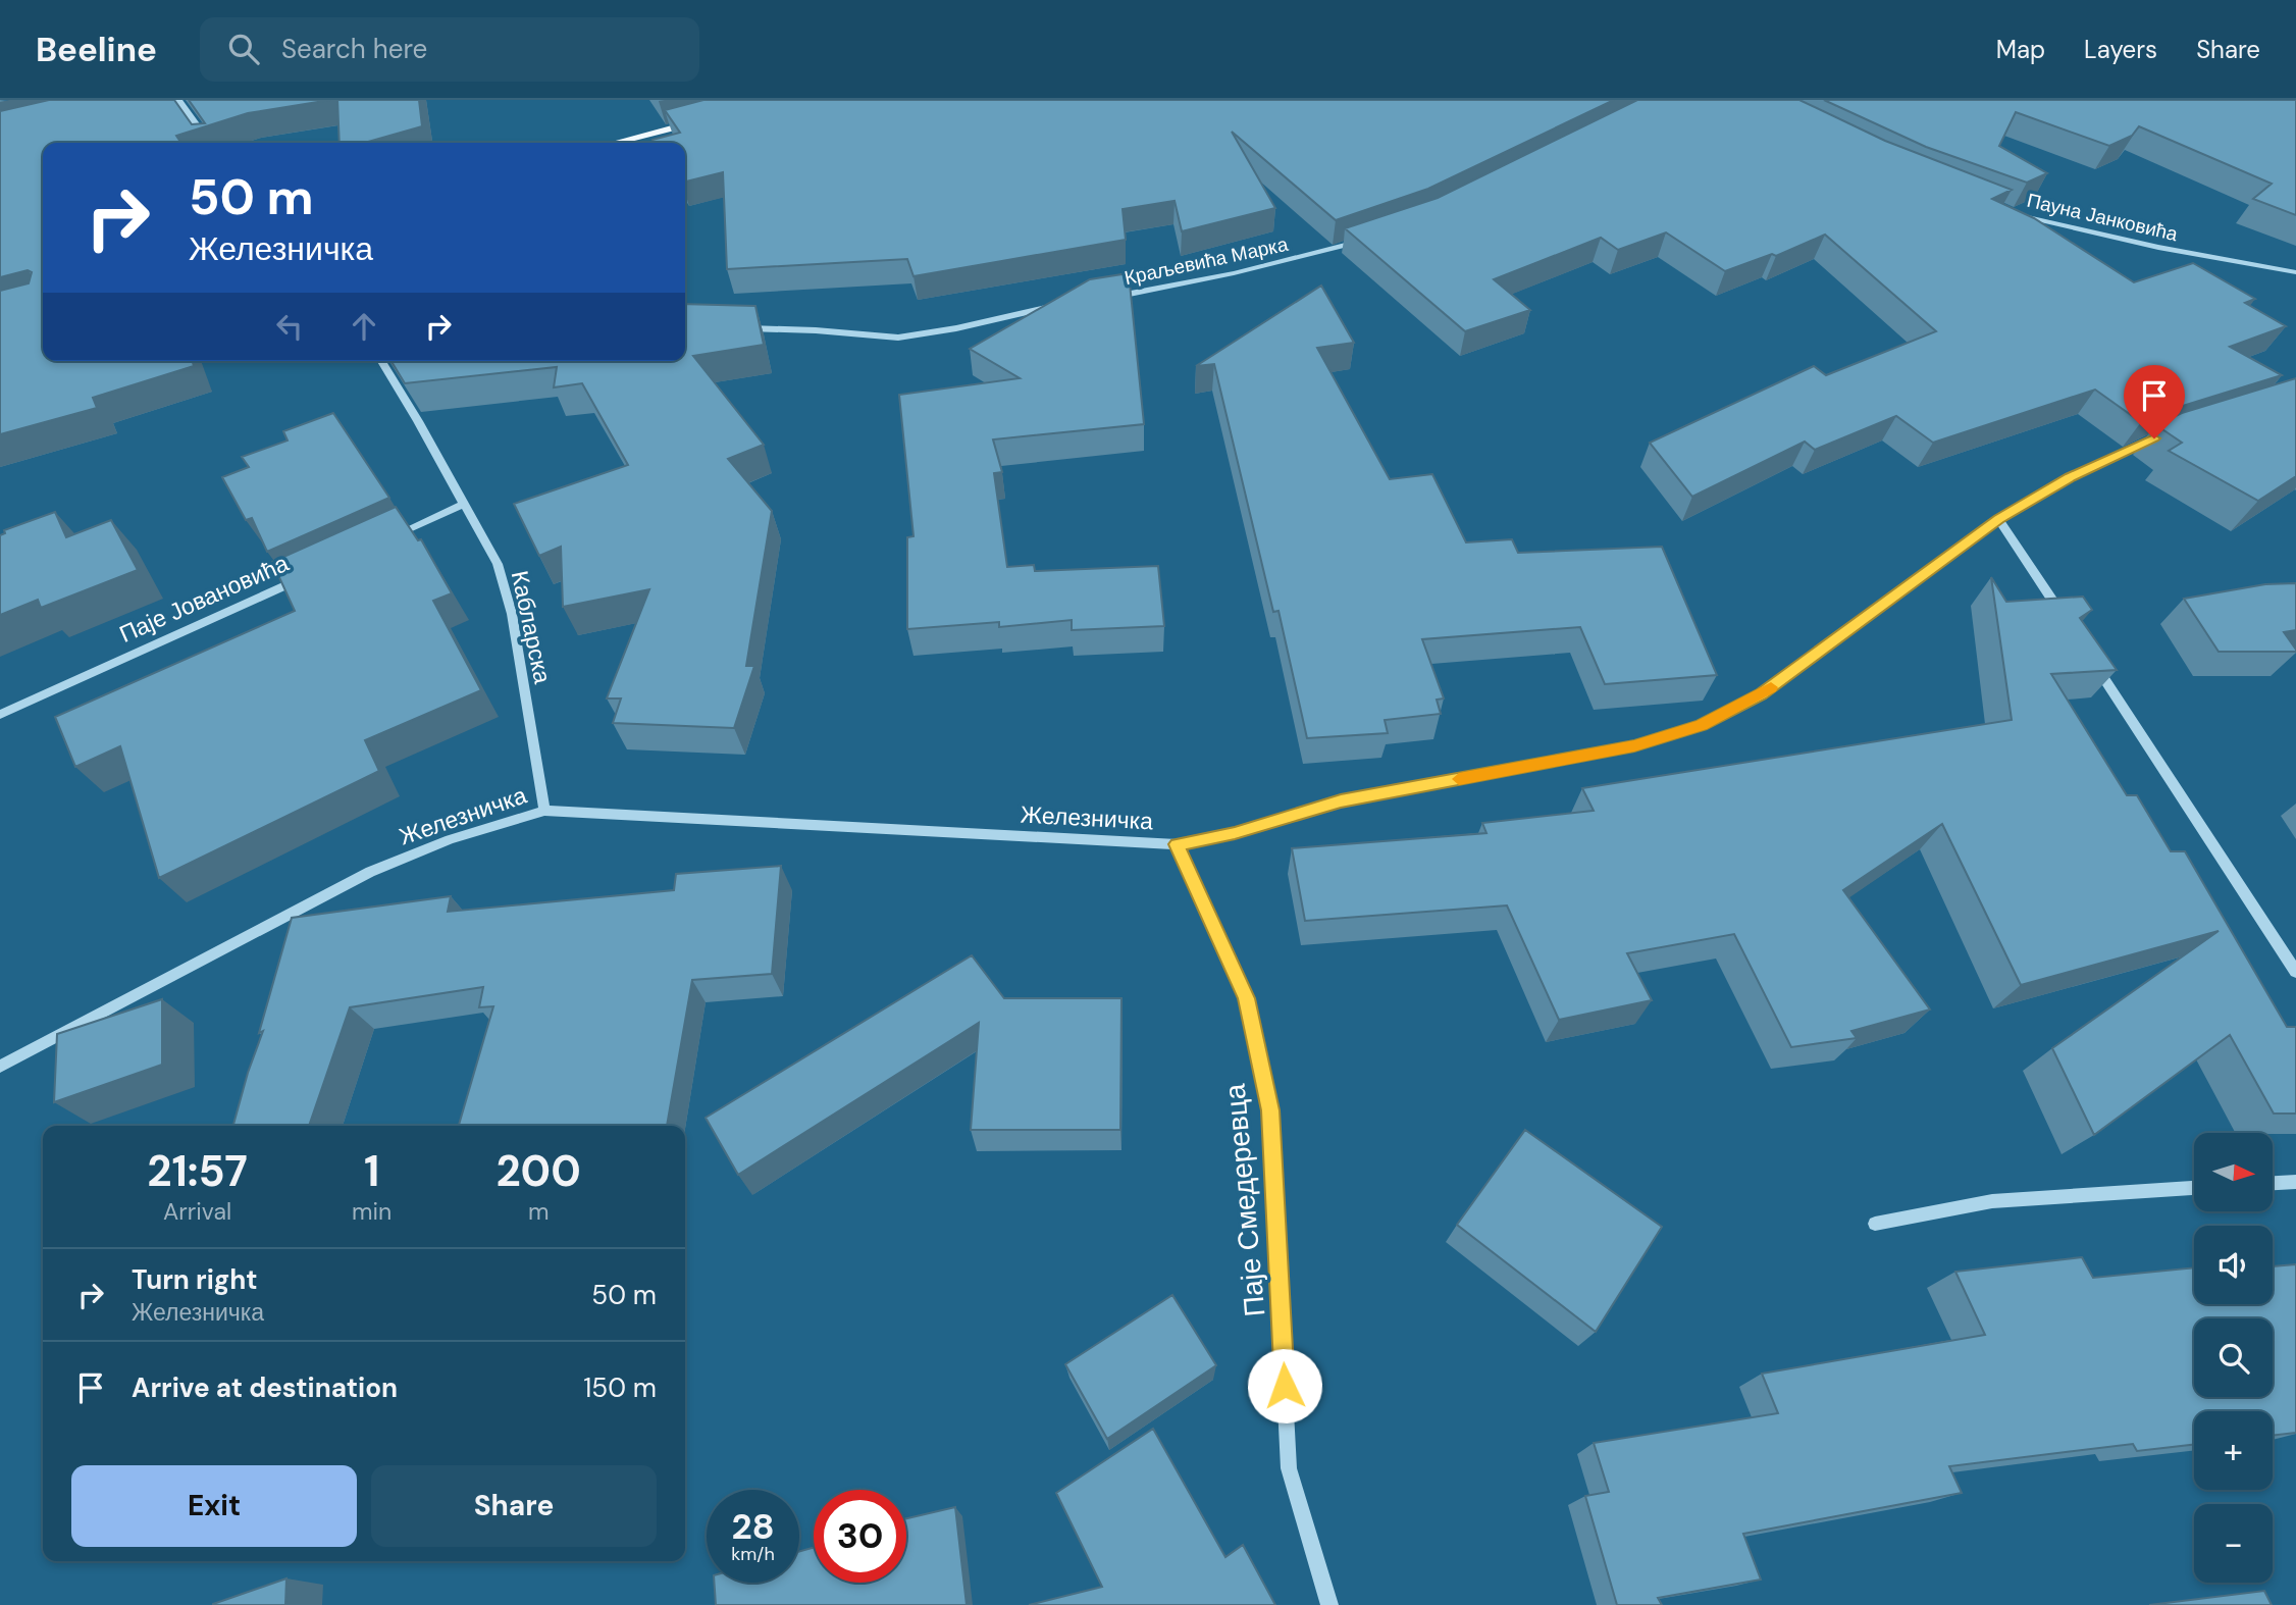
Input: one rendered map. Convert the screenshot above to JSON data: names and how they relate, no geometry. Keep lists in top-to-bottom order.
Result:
{
  "streets": {
    "street": [
      "Пауна Јанковића",
      "Краљевића Марка",
      "Паје Јовановића",
      "Кабларска",
      "Железничка",
      "Паје Смедеревца"
    ]
  },
  "crossings": [
    ["Кабларска", "Железничка"],
    ["Железничка", "Паје Смедеревца"]
  ],
  "north": "right",
  "page": {
    "header": "Beeline",
    "search": "Search here",
    "nav": ["Map", "Layers", "Share"],
    "turn": ["50 m", "Железничка"],
    "eta": [
      "21:57",
      "Arrival",
      "1",
      "min",
      "200",
      "m"
    ],
    "map_buttons": ["+", "−"],
    "list": [
      {
        "name": "Turn right",
        "note": "Железничка",
        "value": "50 m"
      },
      {
        "name": "Arrive at destination",
        "value": "150 m"
      }
    ],
    "buttons": ["Exit", "Share"],
    "speed": "28 km/h",
    "limit": "30"
  }
}
